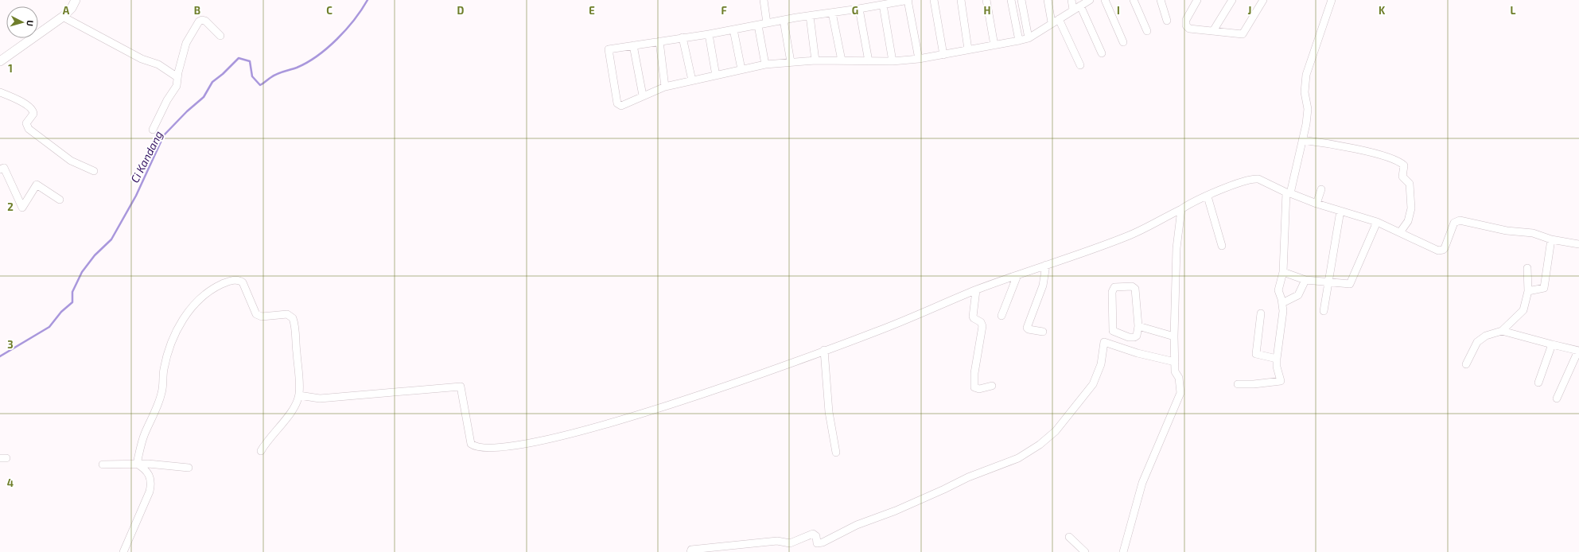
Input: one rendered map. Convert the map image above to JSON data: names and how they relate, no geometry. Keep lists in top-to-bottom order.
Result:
{
  "water": ["Ci Kandang"],
  "north": "right",
  "grid": {
    "columns": [
      "A",
      "B",
      "C",
      "D",
      "E",
      "F",
      "G",
      "H",
      "I",
      "J",
      "K",
      "L"
    ],
    "rows": [
      "1",
      "2",
      "3",
      "4"
    ]
  }
}
